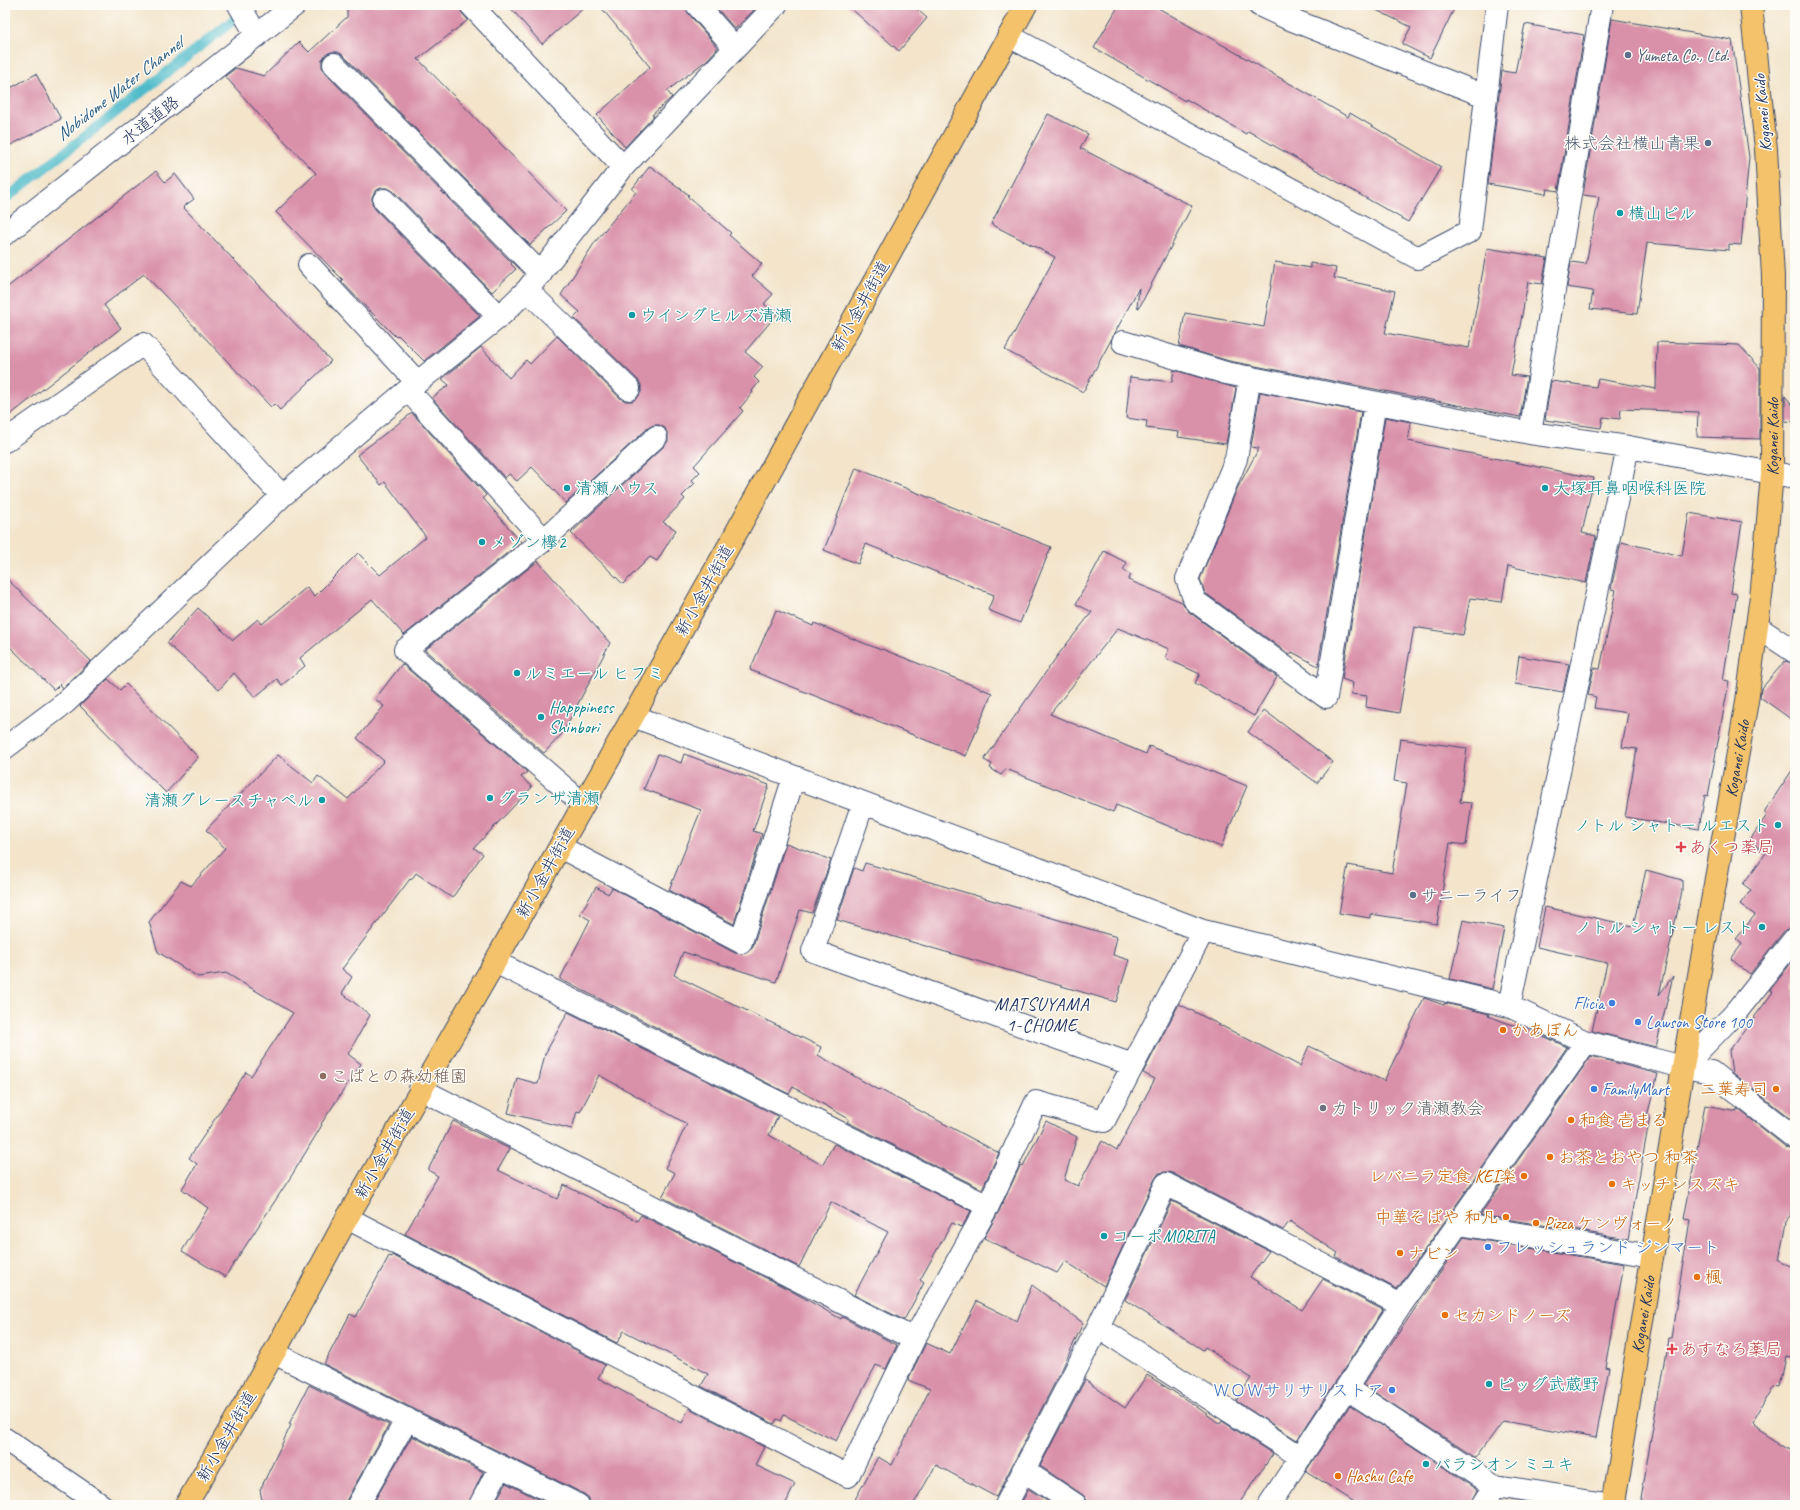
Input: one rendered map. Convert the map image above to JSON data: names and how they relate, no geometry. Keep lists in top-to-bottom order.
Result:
{
  "streets": {
    "main road": ["Koganei Kaido", "新小金井街道"],
    "street": ["水道道路"]
  },
  "districts": ["MATSUYAMA 1-CHOME"],
  "water": ["Nobidome Water Channel"],
  "places": {
    "other": [
      "Yumeta Co., Ltd.",
      "株式会社横山青果",
      "横山ビル",
      "ウイングヒルズ清瀬",
      "清瀬ハウス",
      "大塚耳鼻咽喉科医院",
      "メゾン欅2",
      "ルミエール ヒフミ",
      "Happpiness Shinbori",
      "グランザ清瀬",
      "清瀬グレースチャペル",
      "ノトル シャトー ルエスト",
      "サニーライフ",
      "ノトル シャトー レスト",
      "Flicia",
      "Lawson Store 100",
      "かあぼん",
      "こばとの森幼稚園",
      "FamilyMart",
      "二葉寿司",
      "カトリック清瀬教会",
      "和食 壱まる",
      "お茶とおやつ 和茶",
      "レバニラ定食 KEI楽",
      "キッチンスズキ",
      "中華そばや 和凡",
      "Pizza ケンヴォーノ",
      "コーポMORITA",
      "フレッシュランド ジンマート",
      "ナビン",
      "楓",
      "セカンドノーズ",
      "ビッグ武蔵野",
      "ＷＯＷサリサリストア",
      "パラシオン ミユキ",
      "Hashu Cafe"
    ],
    "health": ["あくつ薬局", "あすなろ薬局"]
  }
}
